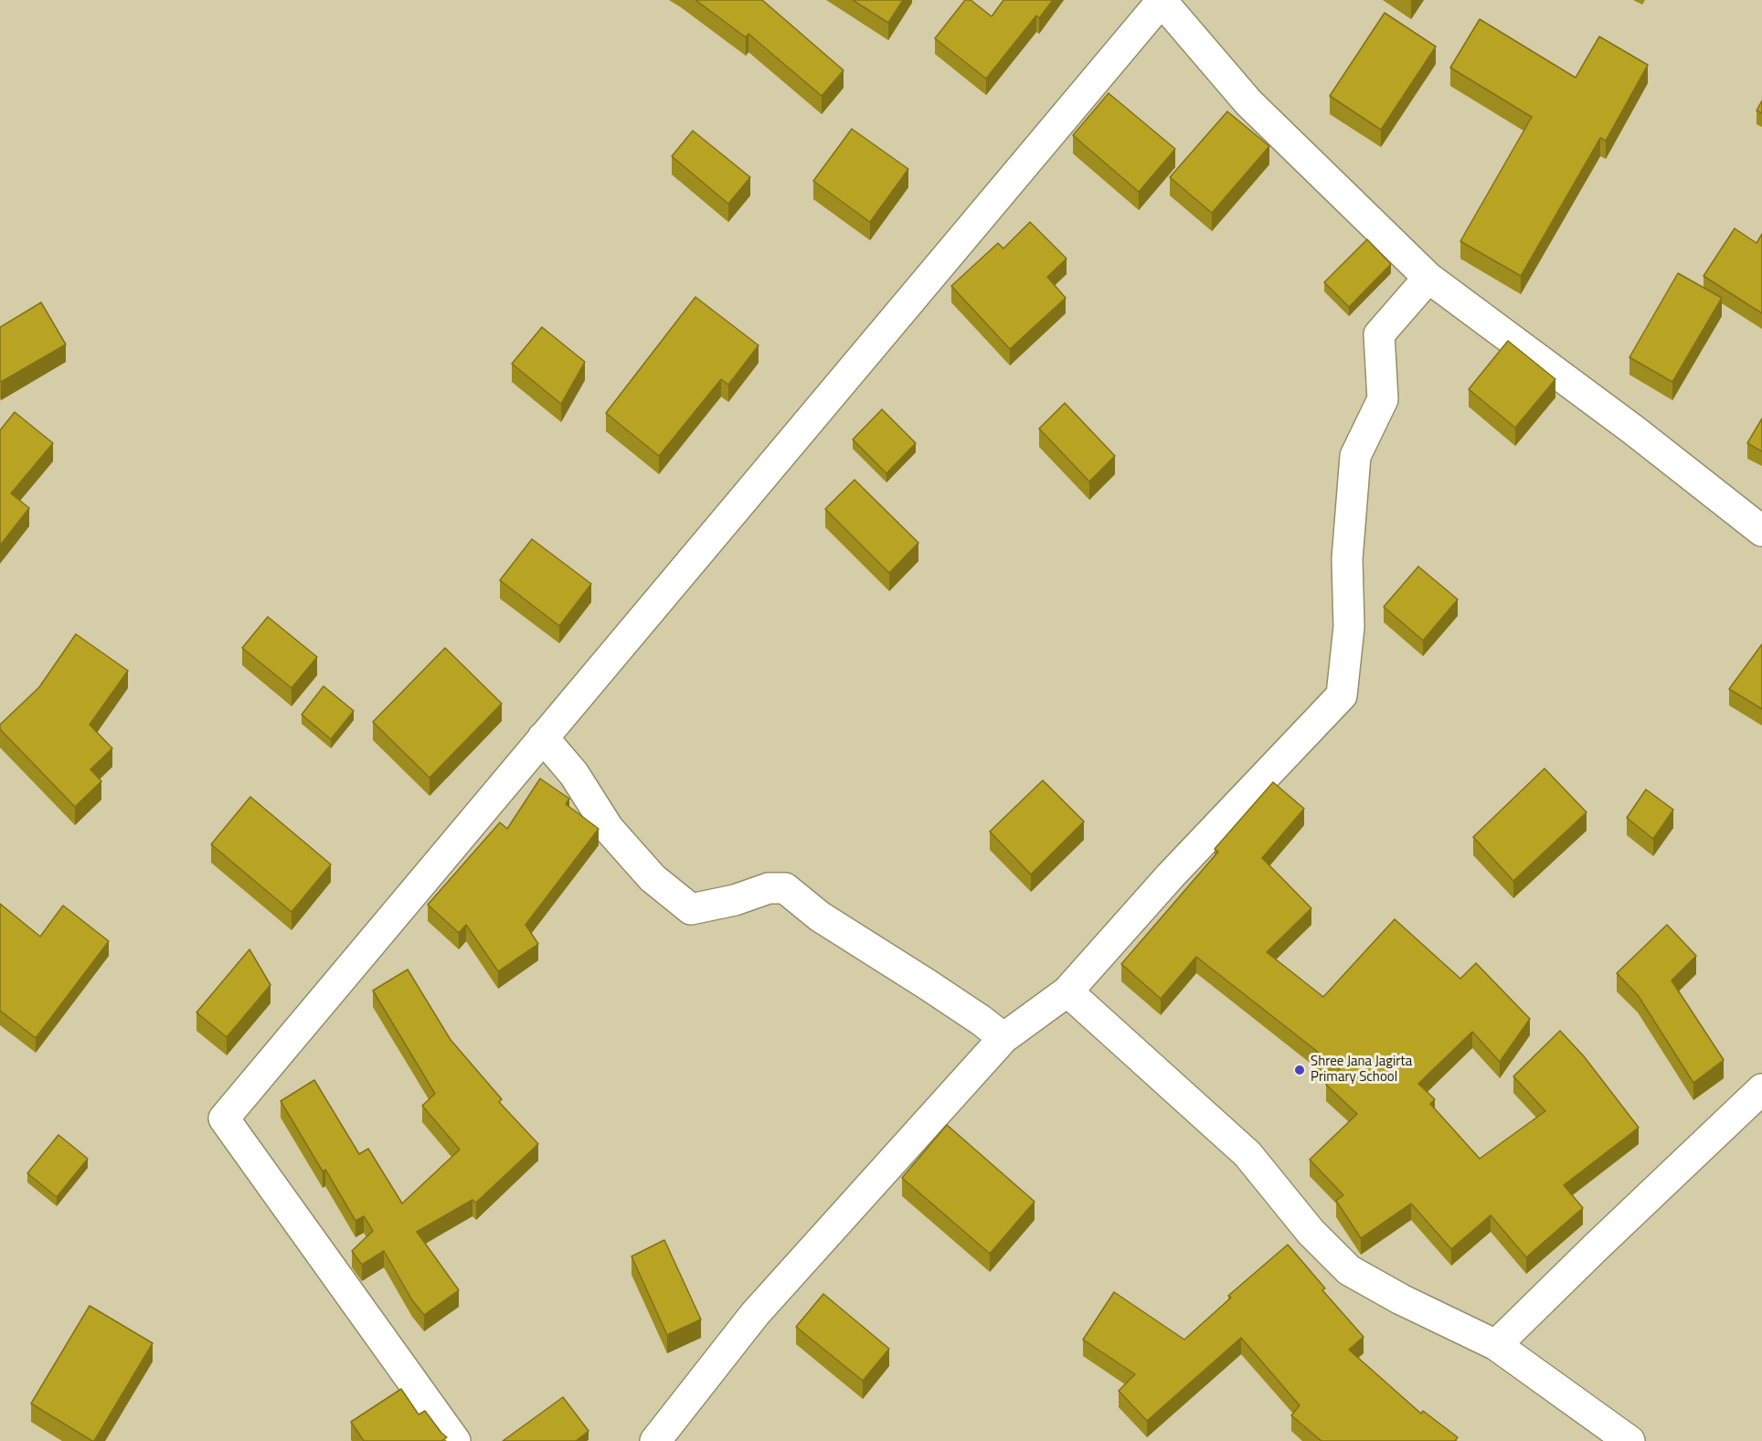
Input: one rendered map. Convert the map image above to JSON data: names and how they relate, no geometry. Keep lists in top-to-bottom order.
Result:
{
  "places": ["Shree Jana Jagirta Primary School"]
}
